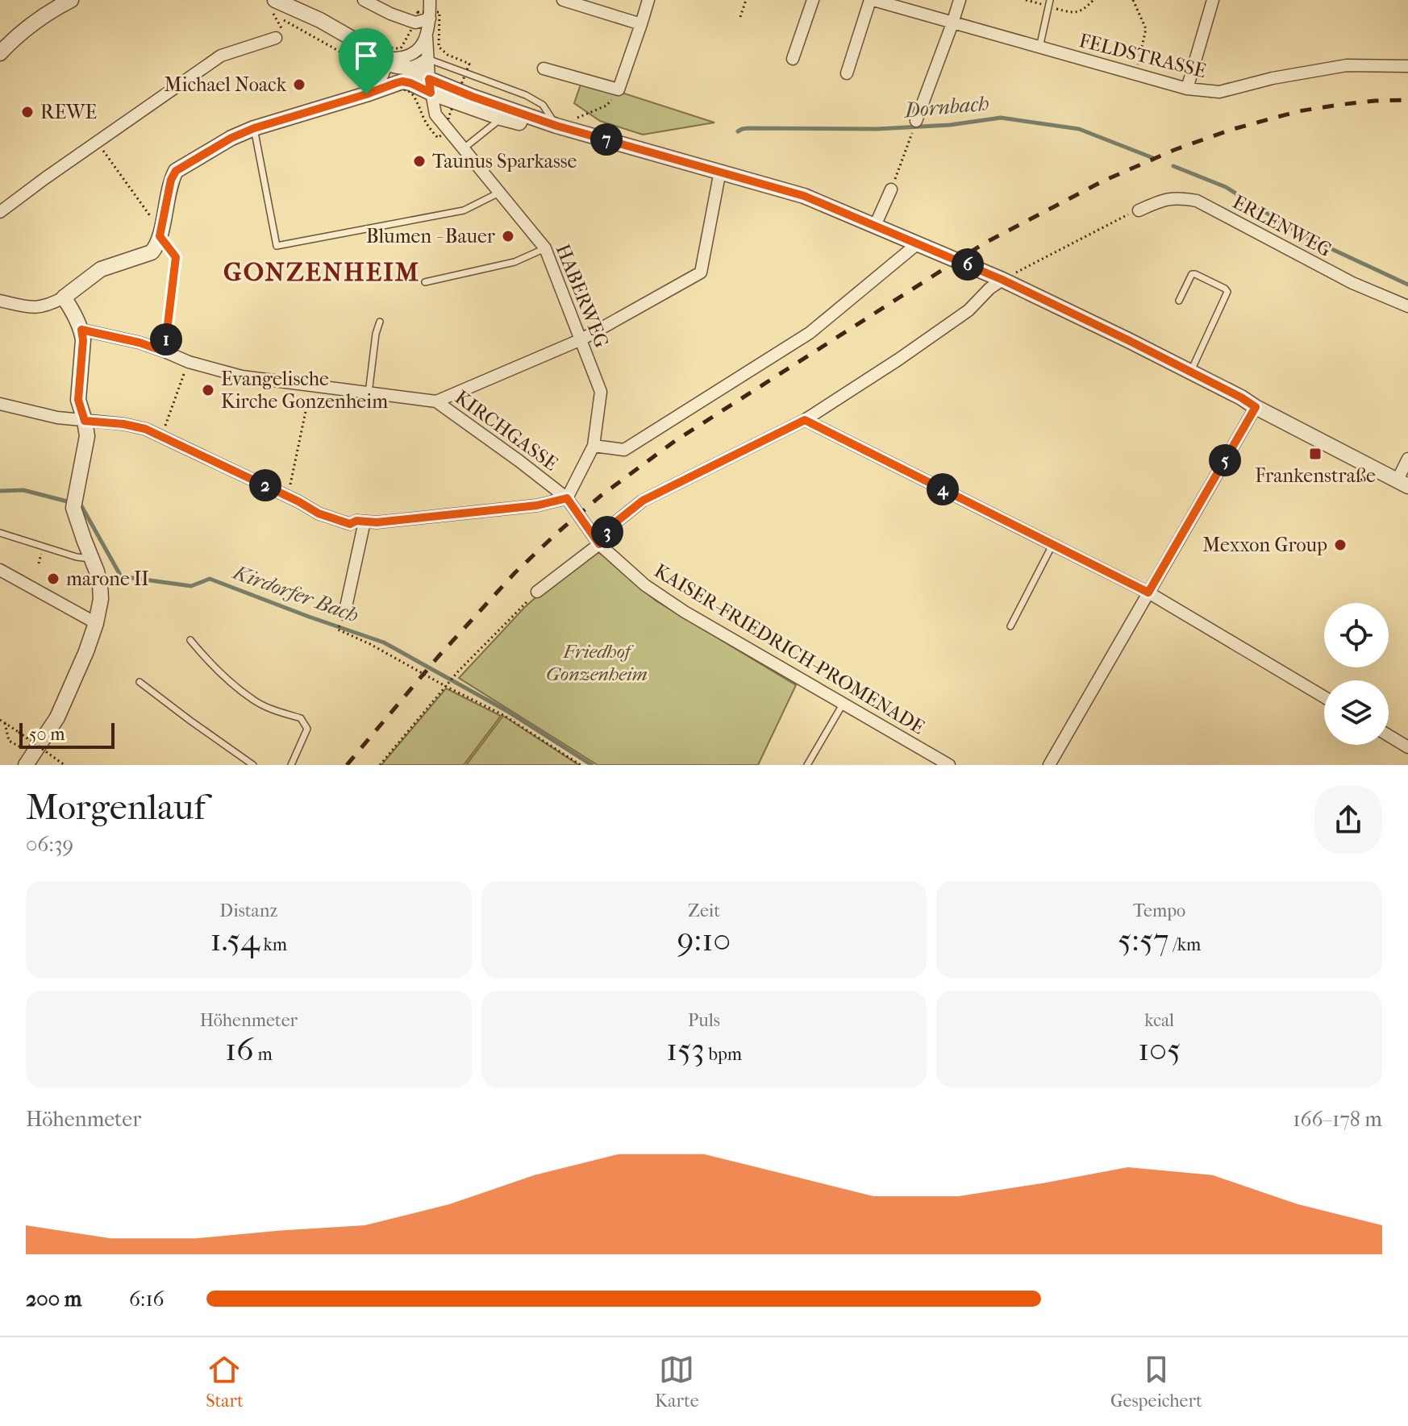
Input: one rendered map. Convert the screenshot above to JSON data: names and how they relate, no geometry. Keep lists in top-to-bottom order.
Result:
{
  "streets": {
    "street": [
      "FELDSTRASSE",
      "ERLENWEG",
      "HABERWEG",
      "KIRCHGASSE",
      "KAISER-FRIEDRICH-PROMENADE"
    ]
  },
  "crossings": [
    ["HABERWEG", "KIRCHGASSE"],
    ["HABERWEG", "KAISER-FRIEDRICH-PROMENADE"],
    ["KIRCHGASSE", "KAISER-FRIEDRICH-PROMENADE"]
  ],
  "districts": ["GONZENHEIM"],
  "water": ["Dornbach", "Kirdorfer Bach"],
  "parks": ["Friedhof Gonzenheim"],
  "places": {
    "other": [
      "Michael Noack",
      "REWE",
      "Taunus Sparkasse",
      "Blumen - Bauer",
      "Evangelische Kirche Gonzenheim",
      "Mexxon Group",
      "marone II"
    ],
    "transit": ["Frankenstraße"]
  },
  "scale_bar": "50 m",
  "page": {
    "pins": [
      "7",
      "6",
      "1",
      "5",
      "2",
      "4",
      "3"
    ],
    "scale": "50 m",
    "heading": ["Morgenlauf", "06:39"],
    "stats": [
      ["Distanz", "1.54 km"],
      ["Zeit", "9:10"],
      ["Tempo", "5:57 /km"],
      ["Höhenmeter", "16 m"],
      ["Puls", "153 bpm"],
      ["kcal", "105"]
    ],
    "chart": ["Höhenmeter", "166–178 m"],
    "list": [
      {
        "name": "200 m",
        "note": "6:16"
      }
    ],
    "tabs": ["Start", "Karte", "Gespeichert"]
  }
}
